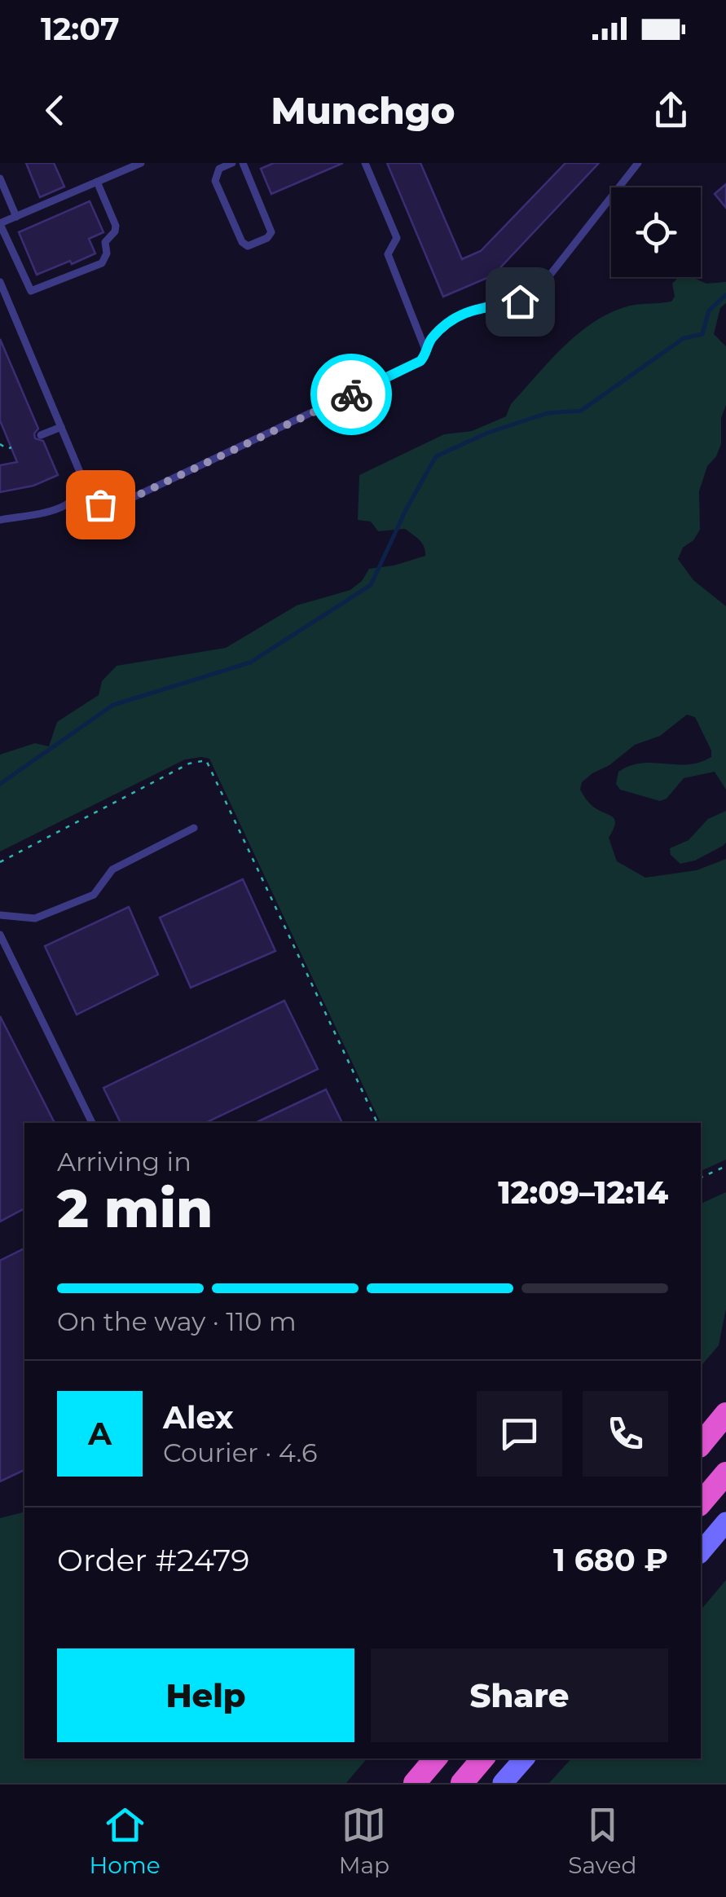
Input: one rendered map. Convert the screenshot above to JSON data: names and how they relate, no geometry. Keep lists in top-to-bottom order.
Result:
{
  "page": {
    "status": "12:07",
    "header": "Munchgo",
    "heading": ["2 min", "Arriving in", "12:09–12:14"],
    "panel": [
      "Alex",
      "Courier · 4.6",
      "Order #2479",
      "1 680 ₽"
    ],
    "bar": "On the way · 110 m",
    "round": "A",
    "buttons": ["Help", "Share"],
    "tabs": ["Home", "Map", "Saved"]
  }
}
